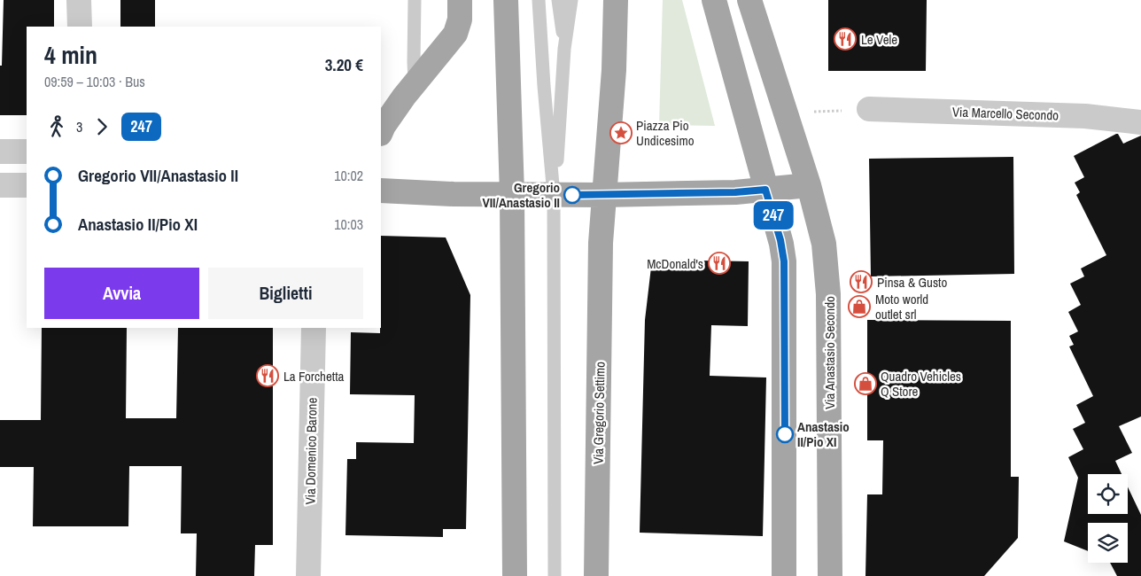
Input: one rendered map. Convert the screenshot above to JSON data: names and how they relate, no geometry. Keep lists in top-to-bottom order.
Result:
{
  "streets": {
    "main road": ["Via Anastasio Secondo", "Via Gregorio Settimo"],
    "street": ["Via Marcello Secondo", "Via Domenico Barone"]
  },
  "places": {
    "restaurant": [
      "Le Vele",
      "McDonald's",
      "Pinsa & Gusto",
      "La Forchetta"
    ],
    "place": ["Piazza Pio Undicesimo"],
    "other": ["Gregorio VII/Anastasio II", "Anastasio II/Pio XI"],
    "shop": ["Moto world outlet srl", "Quadro Vehicles Q Store"]
  },
  "lines": ["bus line 247"],
  "page": {
    "on_map": "247",
    "heading": ["4 min", "09:59 – 10:03 · Bus", "3.20 €"],
    "legs": ["3", "247"],
    "list": [
      {
        "name": "Gregorio VII/Anastasio II",
        "value": "10:02"
      },
      {
        "name": "Anastasio II/Pio XI",
        "value": "10:03"
      }
    ],
    "buttons": ["Avvia", "Biglietti"]
  }
}
